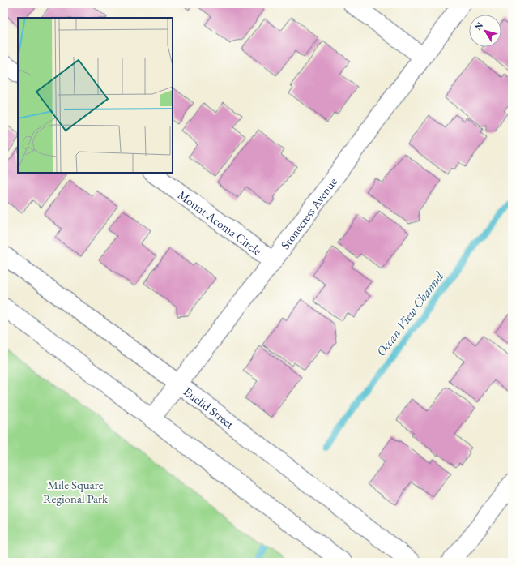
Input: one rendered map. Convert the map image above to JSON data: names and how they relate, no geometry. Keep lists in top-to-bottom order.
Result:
{
  "streets": {
    "main road": ["Stonecress Avenue", "Mount Acoma Circle", "Euclid Street"]
  },
  "crossings": [
    ["Stonecress Avenue", "Mount Acoma Circle"],
    ["Stonecress Avenue", "Euclid Street"]
  ],
  "water": ["Ocean View Channel"],
  "parks": ["Mile Square Regional Park"],
  "north": "top left"
}
